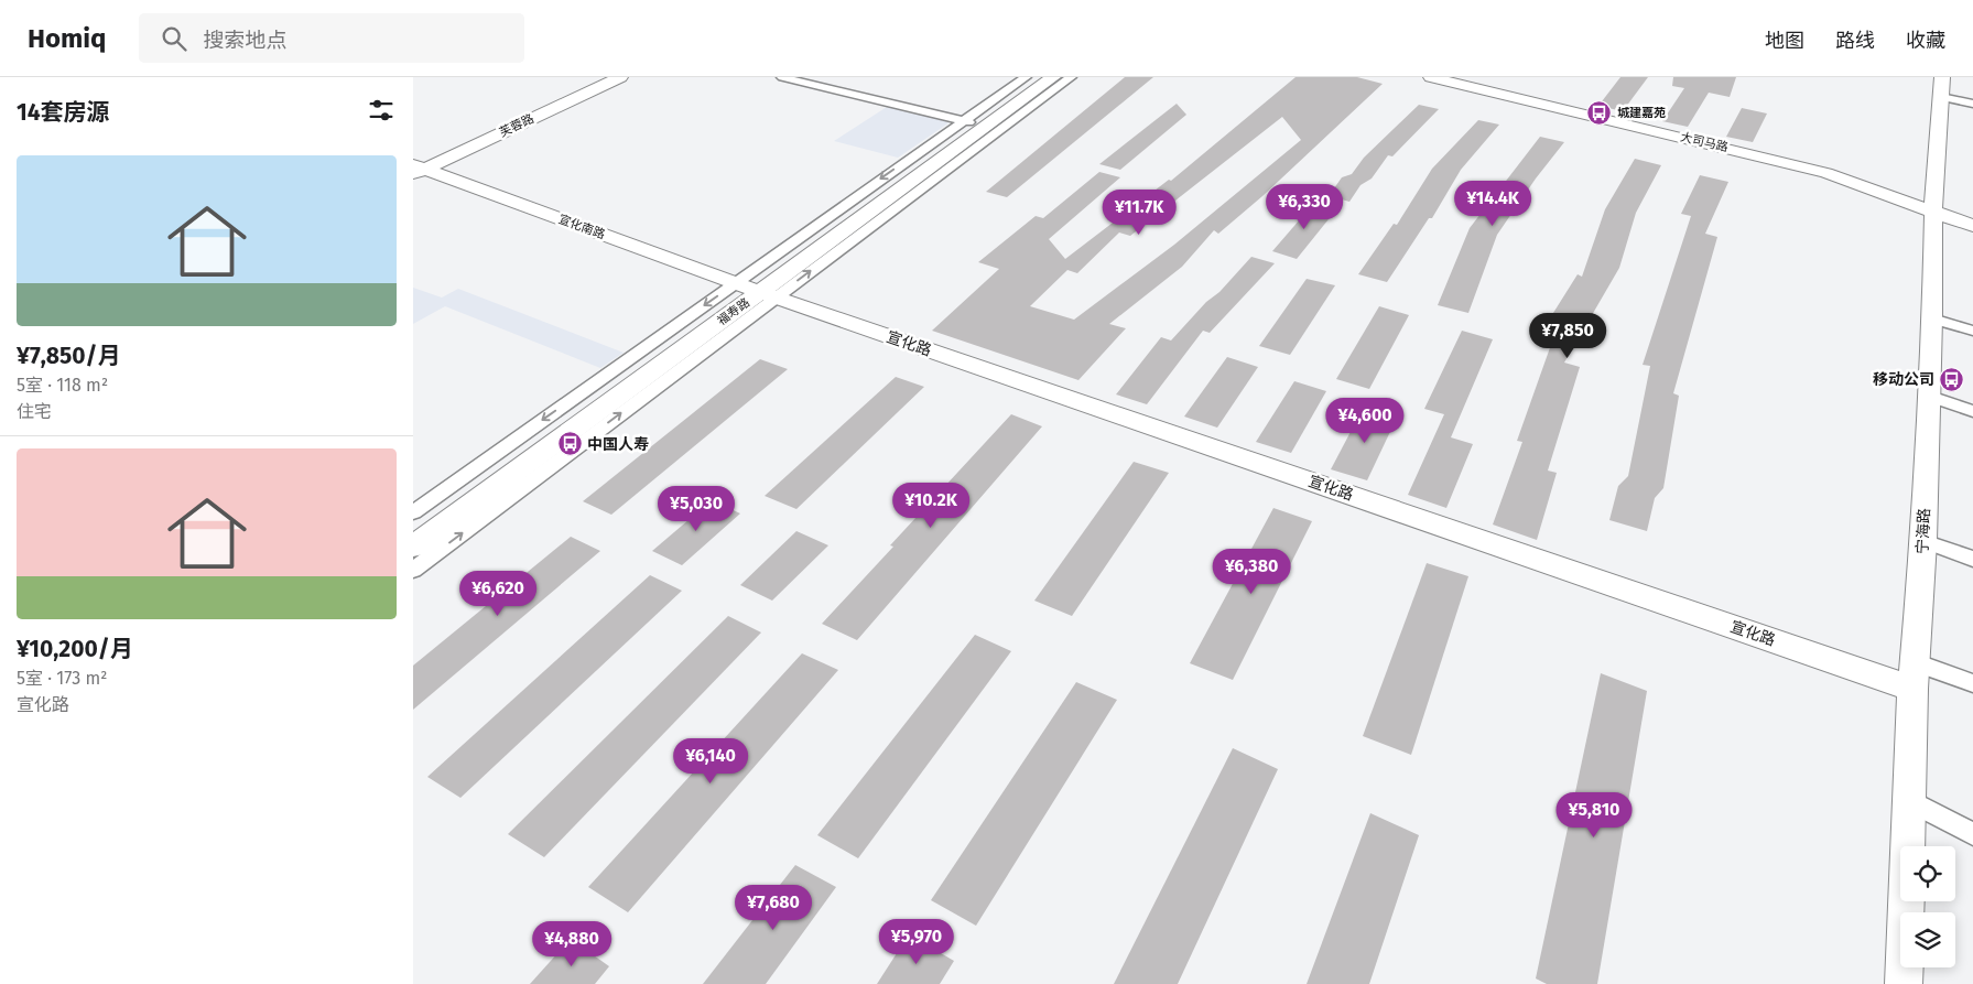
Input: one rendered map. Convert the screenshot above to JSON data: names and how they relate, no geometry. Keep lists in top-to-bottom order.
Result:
{
  "streets": {
    "street": [
      "芙蓉路",
      "大司马路",
      "宣化南路",
      "福寿路",
      "宣化路",
      "宁海路"
    ]
  },
  "crossings": [
    ["芙蓉路", "宣化南路"],
    ["大司马路", "宁海路"],
    ["宣化南路", "福寿路"],
    ["宣化南路", "宣化路"],
    ["福寿路", "宣化路"],
    ["宣化路", "宁海路"]
  ],
  "places": {
    "bus stop": ["城建嘉苑", "移动公司", "中国人寿"]
  },
  "page": {
    "header": "Homiq",
    "search": "搜索地点",
    "nav": ["地图", "路线", "收藏"],
    "heading": "14套房源",
    "list": [
      {
        "name": "¥7,850/月",
        "note": "5室 · 118 m² · 住宅"
      },
      {
        "name": "¥10,200/月",
        "note": "5室 · 173 m² · 宣化路"
      }
    ],
    "price": [
      "¥14.4K",
      "¥6,330",
      "¥11.7K",
      "¥7,850",
      "¥4,600",
      "¥10.2K",
      "¥5,030",
      "¥6,380",
      "¥6,620",
      "¥6,140",
      "¥5,810",
      "¥7,680",
      "¥5,970",
      "¥4,880"
    ]
  }
}
